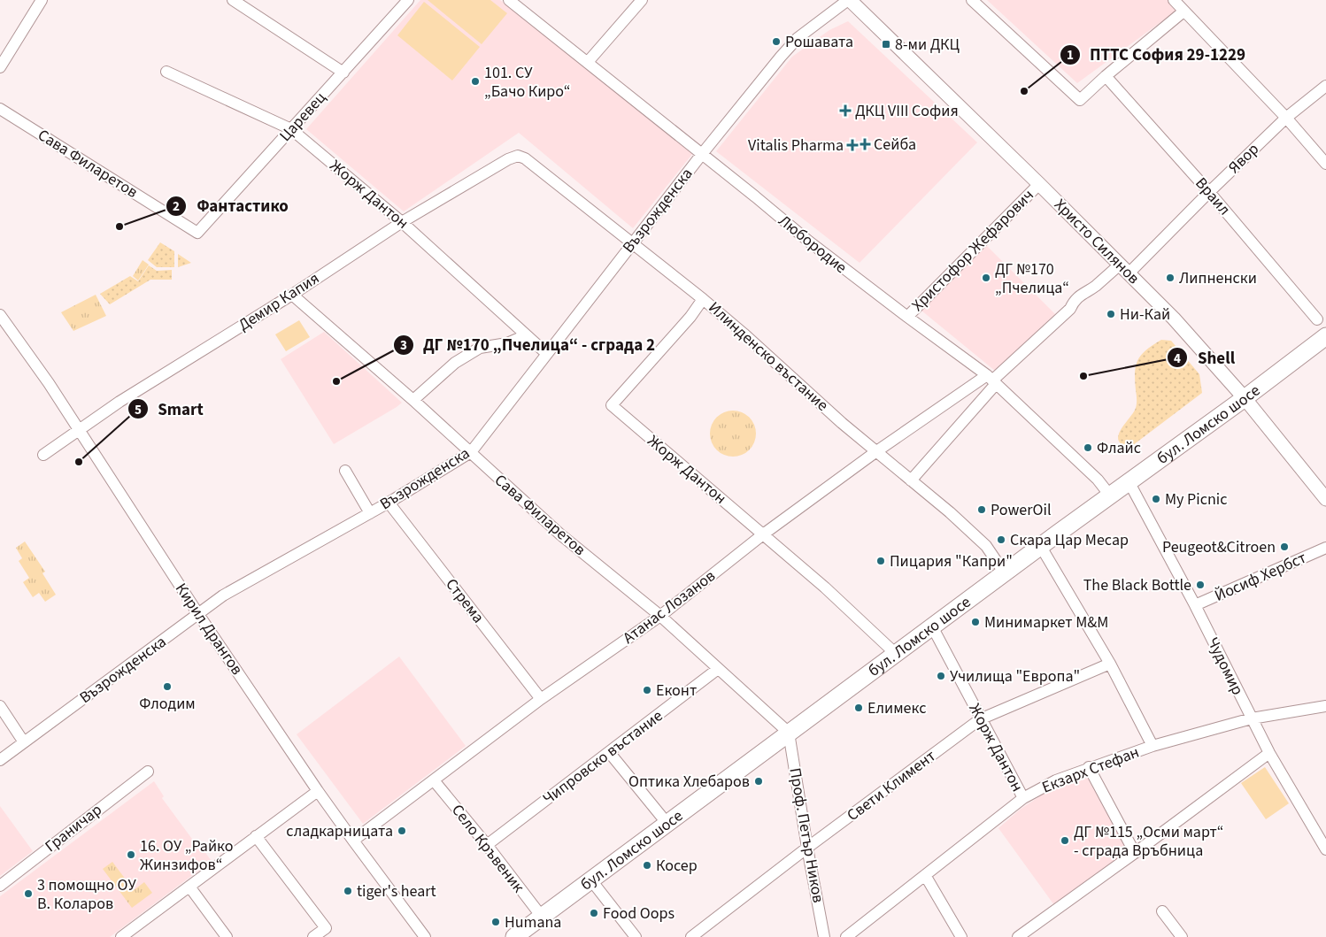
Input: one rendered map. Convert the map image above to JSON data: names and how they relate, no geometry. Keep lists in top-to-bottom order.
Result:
{
  "streets": {
    "main road": ["бул. Ломско шосе"],
    "street": [
      "Царевец",
      "Явор",
      "Сава Филаретов",
      "Жорж Дантон",
      "Враил",
      "Възрожденска",
      "Христо Силянов",
      "Любородие",
      "Христофор Жефарович",
      "Демир Капия",
      "Илинденско въстание",
      "Йосиф Хербст",
      "Стрема",
      "Атанас Лозанов",
      "Кирил Дрангов",
      "Чудомир",
      "Чипровско въстание",
      "Екзарх Стефан",
      "Свети Климент",
      "Граничар",
      "Проф. Петър Ников",
      "Село Кръвеник"
    ]
  },
  "crossings": [
    ["Царевец", "Сава Филаретов"],
    ["Царевец", "Жорж Дантон"],
    ["Явор", "Враил"],
    ["Явор", "Христо Силянов"],
    ["Явор", "Любородие"],
    ["Явор", "Атанас Лозанов"],
    ["Сава Филаретов", "Възрожденска"],
    ["Сава Филаретов", "Демир Капия"],
    ["Сава Филаретов", "бул. Ломско шосе"],
    ["Сава Филаретов", "Атанас Лозанов"],
    ["Сава Филаретов", "Чипровско въстание"],
    ["Сава Филаретов", "Проф. Петър Ников"],
    ["Жорж Дантон", "Възрожденска"],
    ["Жорж Дантон", "Демир Капия"],
    ["Жорж Дантон", "Илинденско въстание"],
    ["Жорж Дантон", "бул. Ломско шосе"],
    ["Жорж Дантон", "Атанас Лозанов"],
    ["Жорж Дантон", "Екзарх Стефан"],
    ["Жорж Дантон", "Свети Климент"],
    ["Възрожденска", "Христо Силянов"],
    ["Възрожденска", "Любородие"],
    ["Възрожденска", "Илинденско въстание"],
    ["Възрожденска", "Стрема"],
    ["Възрожденска", "Кирил Дрангов"],
    ["Христо Силянов", "Христофор Жефарович"],
    ["Христо Силянов", "бул. Ломско шосе"],
    ["Любородие", "Христофор Жефарович"],
    ["Любородие", "бул. Ломско шосе"],
    ["Любородие", "Атанас Лозанов"],
    ["Демир Капия", "Илинденско въстание"],
    ["Демир Капия", "Кирил Дрангов"],
    ["Илинденско въстание", "бул. Ломско шосе"],
    ["Илинденско въстание", "Атанас Лозанов"],
    ["бул. Ломско шосе", "Чудомир"],
    ["бул. Ломско шосе", "Проф. Петър Ников"],
    ["бул. Ломско шосе", "Село Кръвеник"],
    ["Йосиф Хербст", "Чудомир"],
    ["Стрема", "Атанас Лозанов"],
    ["Атанас Лозанов", "Кирил Дрангов"],
    ["Атанас Лозанов", "Село Кръвеник"],
    ["Чудомир", "Екзарх Стефан"],
    ["Чипровско въстание", "Село Кръвеник"],
    ["Свети Климент", "Проф. Петър Ников"]
  ],
  "places": {
    "other": [
      "Рошавата",
      "101. СУ „Бачо Киро“",
      "ПТТС София 29-1229",
      "Фантастико",
      "ДГ №170 „Пчелица“",
      "Липненски",
      "Ни-Кай",
      "Shell",
      "ДГ №170 „Пчелица“ - сграда 2",
      "Флайс",
      "Smart",
      "My Picnic",
      "PowerOil",
      "Скара Цар Месар",
      "Peugeot&Citroen",
      "Пицария \"Капри\"",
      "The Black Bottle",
      "Минимаркет М&М",
      "Училища \"Европа\"",
      "Флодим",
      "Еконт",
      "Елимекс",
      "Оптика Хлебаров",
      "сладкарницата",
      "ДГ №115 „Осми март“ - сграда Връбница",
      "16. ОУ „Райко Жинзифов“",
      "Косер",
      "tiger's heart",
      "3 помощно ОУ В. Коларов",
      "Food Oops",
      "Humana"
    ],
    "transit": ["8-ми ДКЦ"],
    "health": ["ДКЦ VIII София", "Сейба", "Vitalis Pharma"]
  }
}
